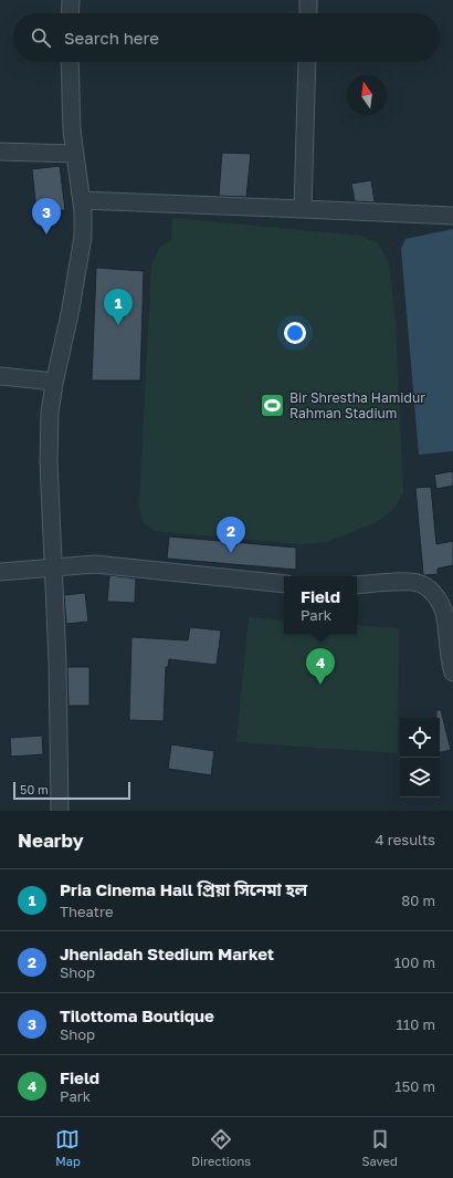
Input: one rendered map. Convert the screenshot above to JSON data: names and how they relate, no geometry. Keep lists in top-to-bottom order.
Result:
{
  "places": {
    "sports": ["Bir Shrestha Hamidur Rahman Stadium"]
  },
  "scale_bar": "50 m",
  "north": "top",
  "page": {
    "search": "Search here",
    "pins": [
      "3",
      "1",
      "2",
      "4"
    ],
    "popup": ["Field", "Park"],
    "scale": "50 m",
    "heading": ["Nearby", "4 results"],
    "list": [
      {
        "mark": "1",
        "name": "Pria Cinema Hall প্রিয়া সিনেমা হল",
        "note": "Theatre",
        "value": "80 m"
      },
      {
        "mark": "2",
        "name": "Jheniadah Stedium Market",
        "note": "Shop",
        "value": "100 m"
      },
      {
        "mark": "3",
        "name": "Tilottoma Boutique",
        "note": "Shop",
        "value": "110 m"
      },
      {
        "mark": "4",
        "name": "Field",
        "note": "Park",
        "value": "150 m"
      }
    ],
    "nav": ["Map", "Directions", "Saved"]
  }
}
